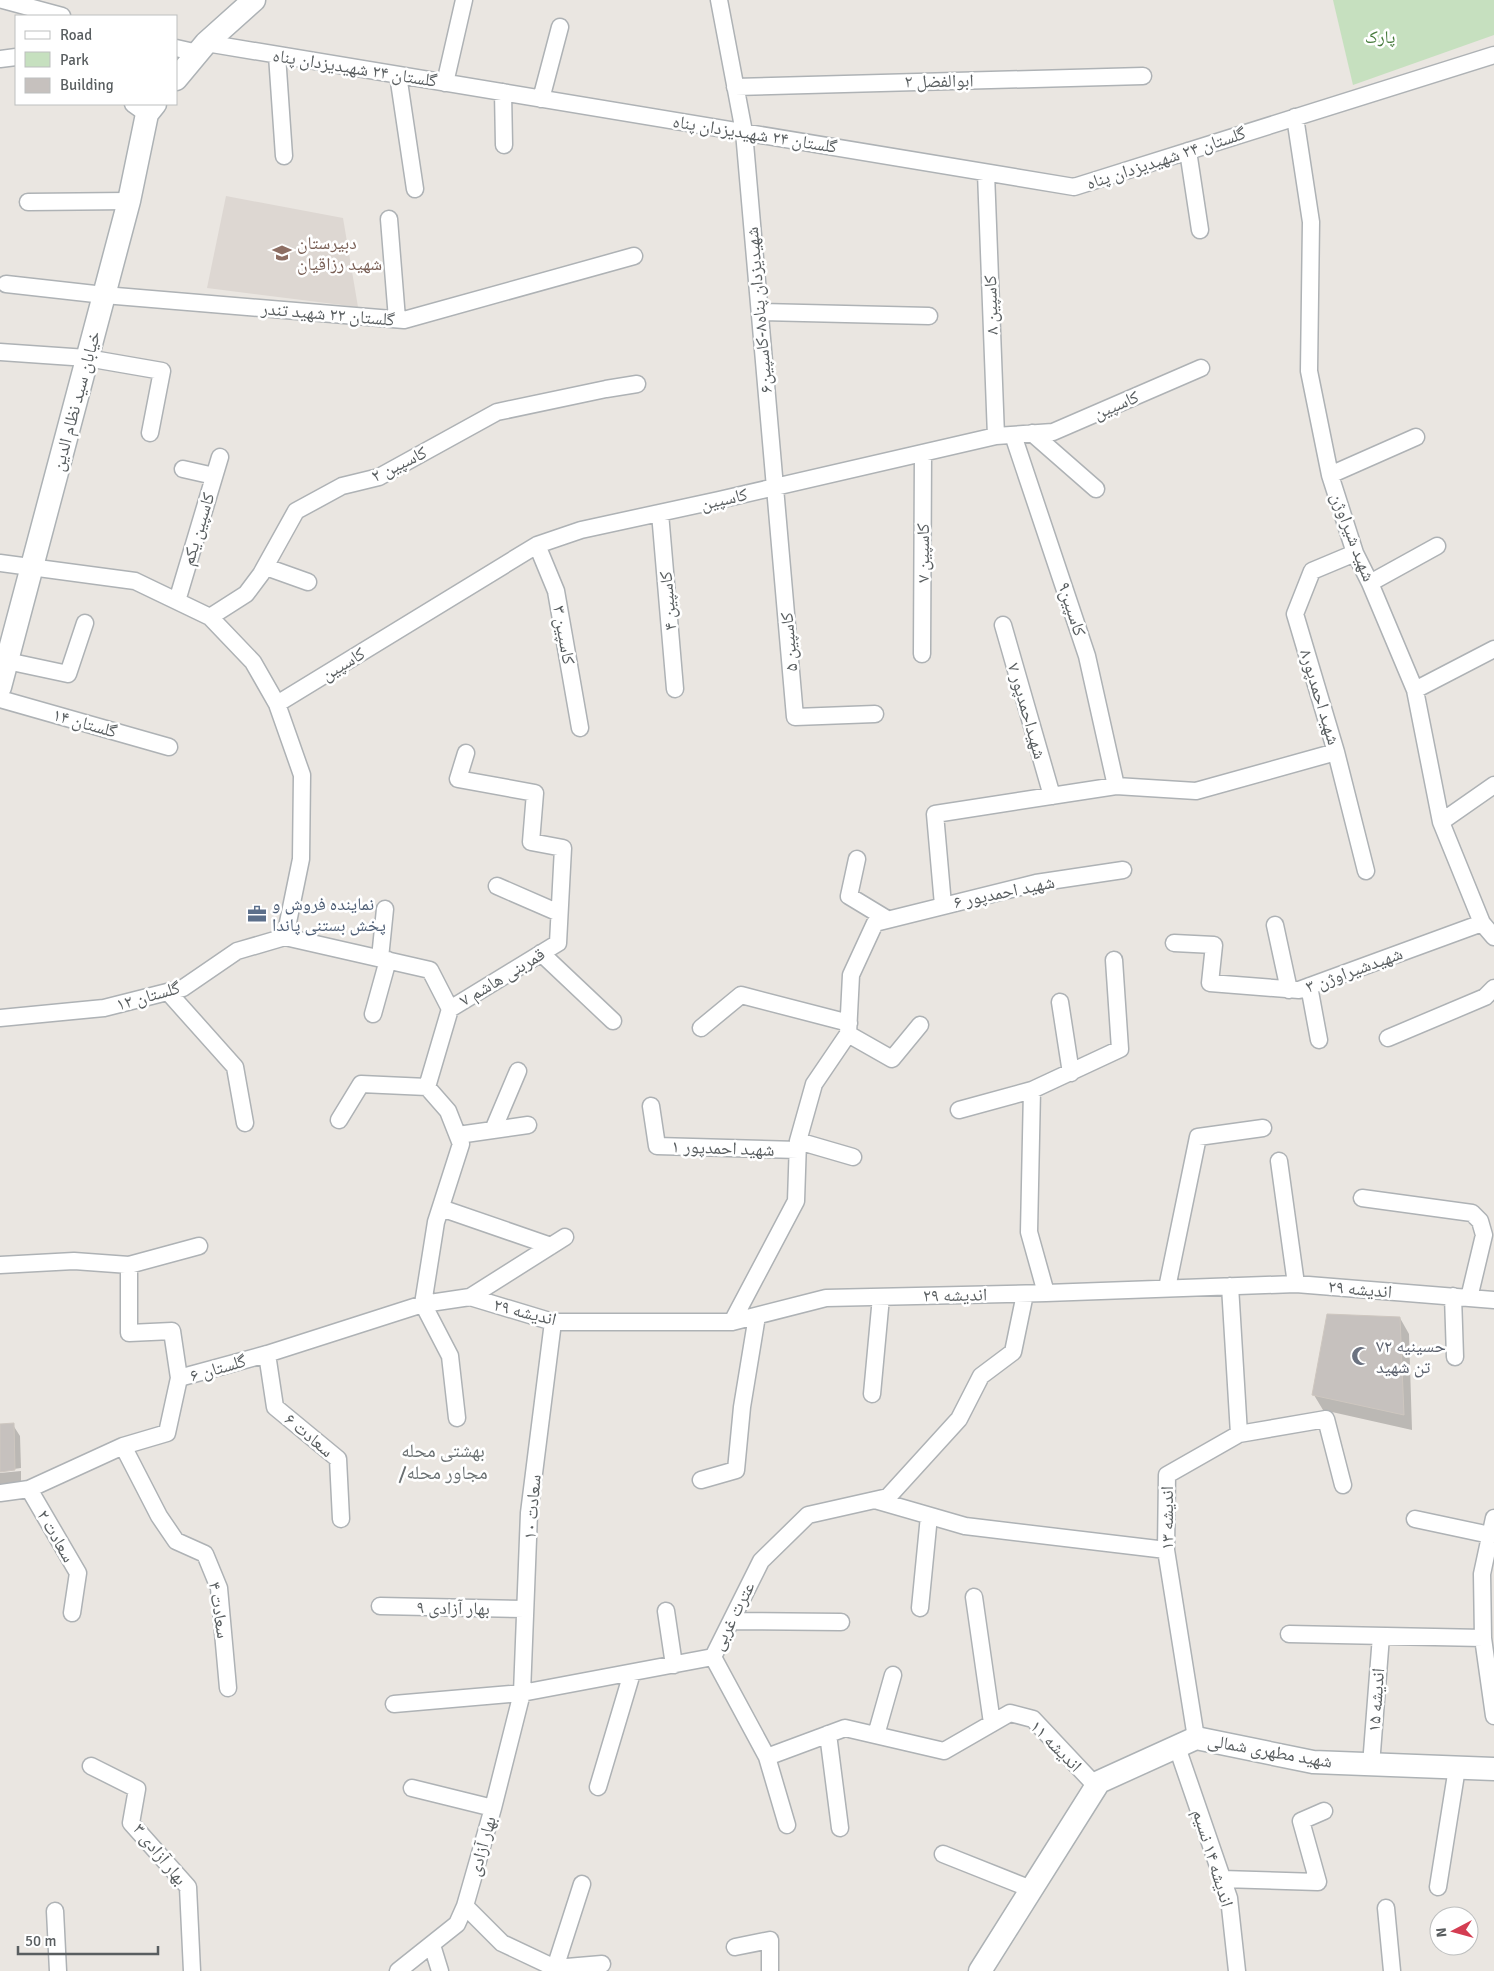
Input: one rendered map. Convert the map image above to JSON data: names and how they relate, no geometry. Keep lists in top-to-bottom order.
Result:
{
  "streets": {
    "main road": ["خیابان سید نظام الدین", "شهید مطهری شمالی"],
    "street": [
      "گلستان ۲۴ شهیدیزدان پناه",
      "ابوالفضل ۲",
      "کاسپین ۸",
      "شهیدیزدان پناه۸-کاسپین۶",
      "گلستان ۲۲ شهید تندر",
      "کاسپین",
      "کاسپین ۲",
      "کاسپین یکم",
      "شهید شیراوژن",
      "کاسپین ۷",
      "کاسپین ۴",
      "کاسپین۹",
      "کاسپین ۳",
      "کاسپین ۵",
      "شهید احمدپور۸",
      "شهیداحمدپور ۷",
      "گلستان ۱۴",
      "شهید احمدپور ۶",
      "شهیدشیراوژن ۳",
      "قمربنی هاشم ۷",
      "گلستان ۱۲",
      "شهید احمدپور ۱",
      "اندیشه ۲۹",
      "گلستان ۶",
      "سعادت ۶",
      "سعادت ۱۰",
      "اندیشه ۱۳",
      "سعادت ۲",
      "بهار آزادی ۹",
      "سعادت ۴",
      "عترت غربی",
      "اندیشه ۱۵",
      "اندیشه ۱۱",
      "بهار آزادی",
      "بهار آزادی ۳",
      "اندیشه ۱۴ نسیم"
    ]
  },
  "crossings": [
    ["گلستان ۲۴ شهیدیزدان پناه", "کاسپین ۸"],
    ["گلستان ۲۴ شهیدیزدان پناه", "شهیدیزدان پناه۸-کاسپین۶"],
    ["گلستان ۲۴ شهیدیزدان پناه", "شهید شیراوژن"],
    ["ابوالفضل ۲", "شهیدیزدان پناه۸-کاسپین۶"],
    ["کاسپین ۸", "کاسپین"],
    ["شهیدیزدان پناه۸-کاسپین۶", "کاسپین"],
    ["شهیدیزدان پناه۸-کاسپین۶", "کاسپین ۵"],
    ["گلستان ۲۲ شهید تندر", "خیابان سید نظام الدین"],
    ["کاسپین", "کاسپین ۷"],
    ["کاسپین", "کاسپین ۴"],
    ["کاسپین", "کاسپین۹"],
    ["کاسپین", "کاسپین ۳"],
    ["کاسپین", "کاسپین ۵"],
    ["شهید شیراوژن", "شهید احمدپور۸"],
    ["شهید شیراوژن", "شهیدشیراوژن ۳"],
    ["اندیشه ۲۹", "گلستان ۶"],
    ["اندیشه ۲۹", "سعادت ۱۰"],
    ["گلستان ۶", "سعادت ۶"],
    ["گلستان ۶", "سعادت ۲"],
    ["گلستان ۶", "سعادت ۴"],
    ["سعادت ۱۰", "بهار آزادی ۹"],
    ["سعادت ۱۰", "عترت غربی"],
    ["سعادت ۱۰", "بهار آزادی"],
    ["اندیشه ۱۳", "شهید مطهری شمالی"],
    ["اندیشه ۱۳", "اندیشه ۱۴ نسیم"],
    ["عترت غربی", "بهار آزادی"],
    ["اندیشه ۱۵", "شهید مطهری شمالی"],
    ["شهید مطهری شمالی", "اندیشه ۱۴ نسیم"]
  ],
  "districts": ["بهشتی محله /مجاور محله"],
  "parks": ["پارک"],
  "places": {
    "school or university": ["دبیرستان شهید رزاقیان"],
    "office": ["نماینده فروش و پخش بستنی پاندا"],
    "mosque": ["حسینیه ۷۲ تن شهید"]
  },
  "legend": ["Road", "Park", "Building"],
  "scale_bar": "50 m",
  "north": "left"
}
